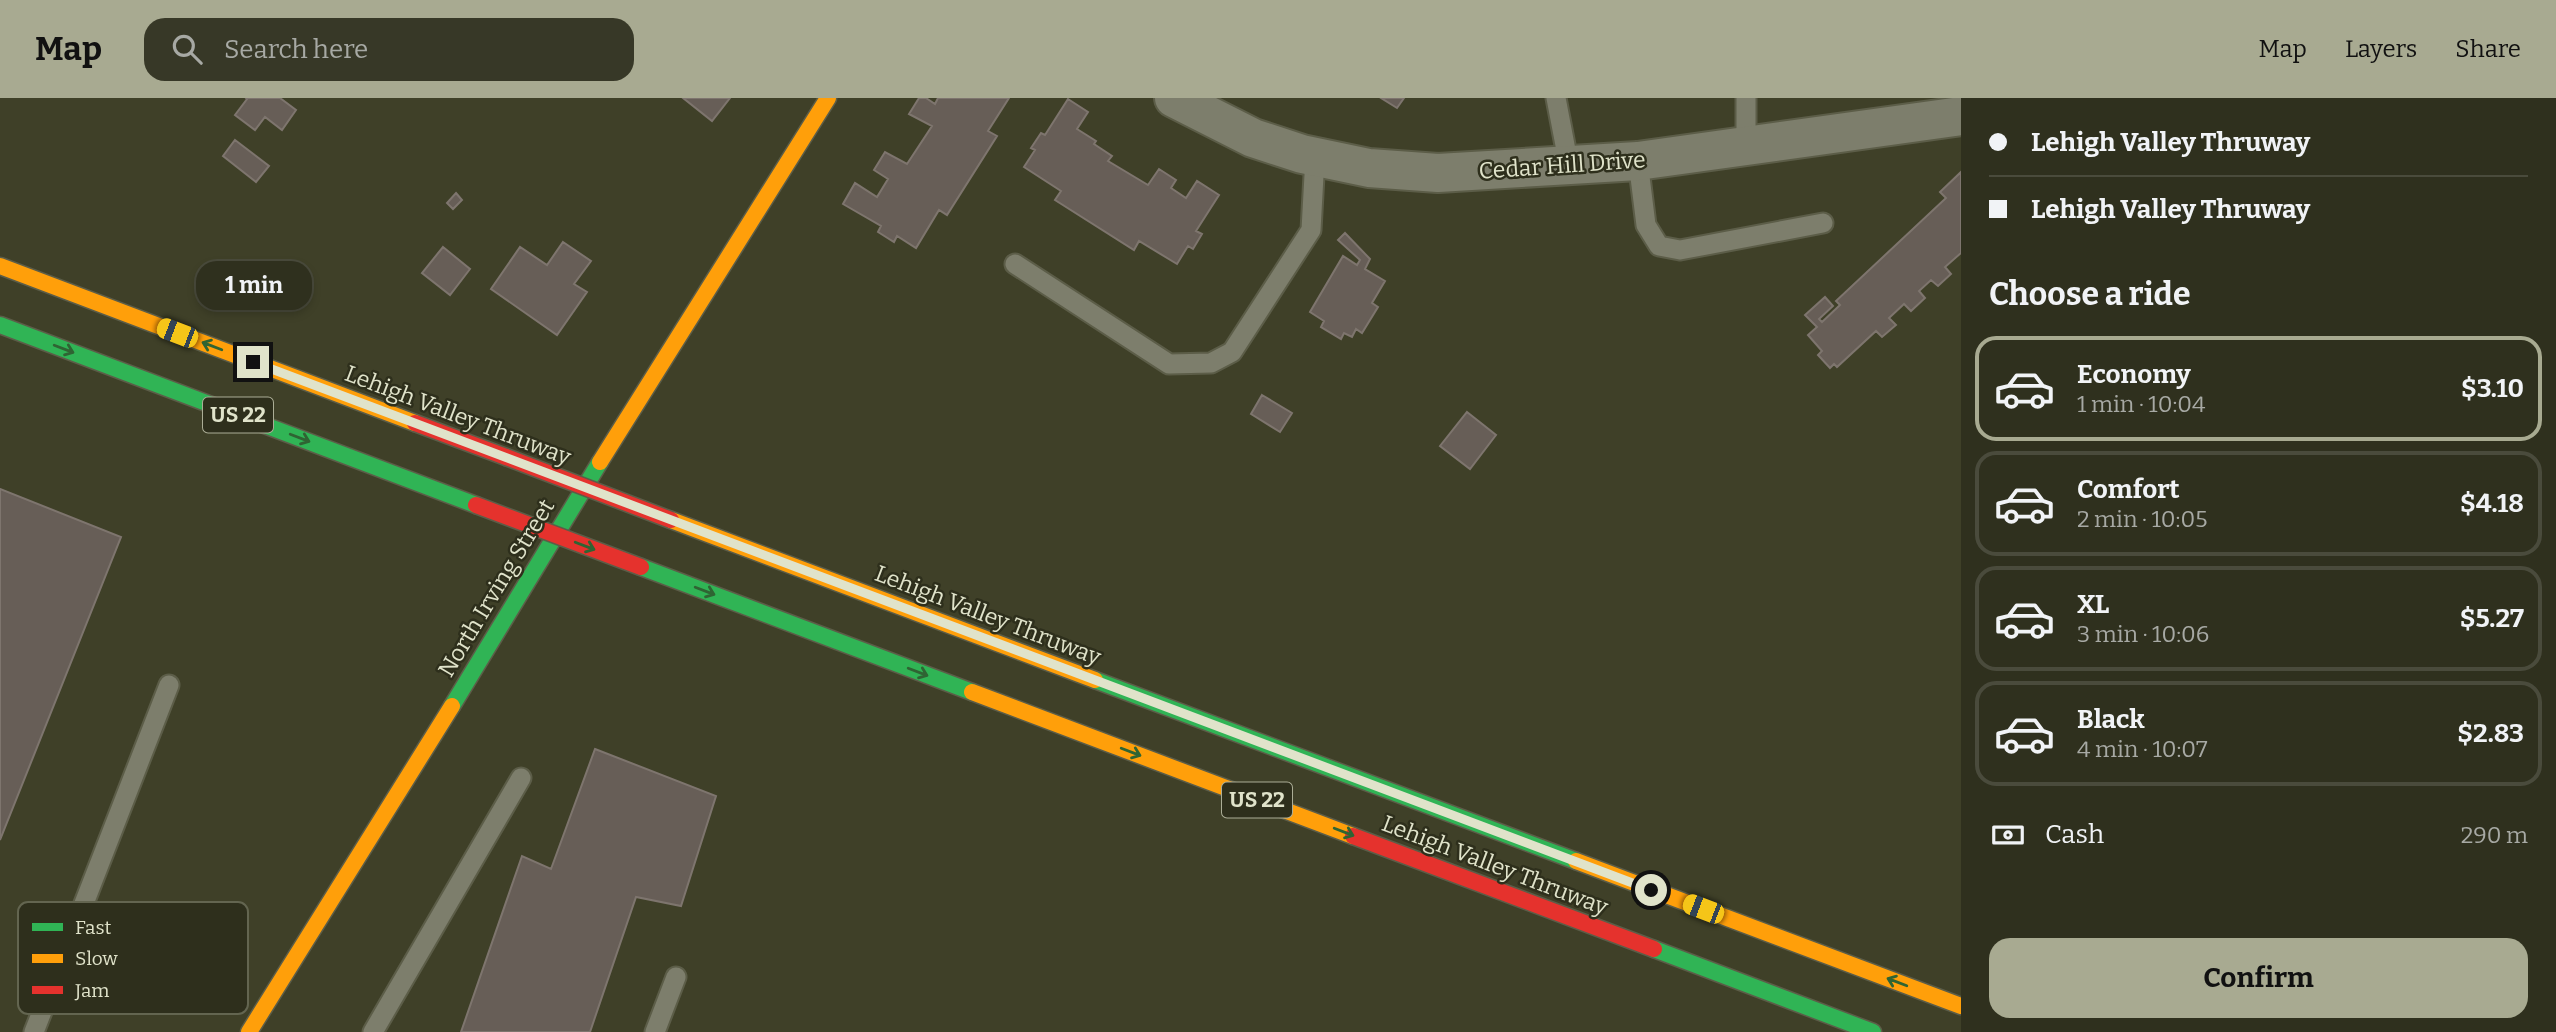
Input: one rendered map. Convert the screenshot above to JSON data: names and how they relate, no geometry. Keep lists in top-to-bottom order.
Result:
{
  "streets": {
    "main road": ["US 22", "Lehigh Valley Thruway", "North Irving Street"],
    "street": ["Cedar Hill Drive"]
  },
  "legend": ["Fast", "Slow", "Jam"],
  "page": {
    "header": "Map",
    "search": "Search here",
    "nav": ["Map", "Layers", "Share"],
    "banner": ["Lehigh Valley Thruway", "Lehigh Valley Thruway"],
    "heading": "Choose a ride",
    "bubble": "1 min",
    "list": [
      {
        "name": "Economy",
        "note": "1 min · 10:04",
        "value": "$3.10"
      },
      {
        "name": "Comfort",
        "note": "2 min · 10:05",
        "value": "$4.18"
      },
      {
        "name": "XL",
        "note": "3 min · 10:06",
        "value": "$5.27"
      },
      {
        "name": "Black",
        "note": "4 min · 10:07",
        "value": "$2.83"
      }
    ],
    "pay": ["Cash", "290 m"],
    "buttons": "Confirm"
  }
}
